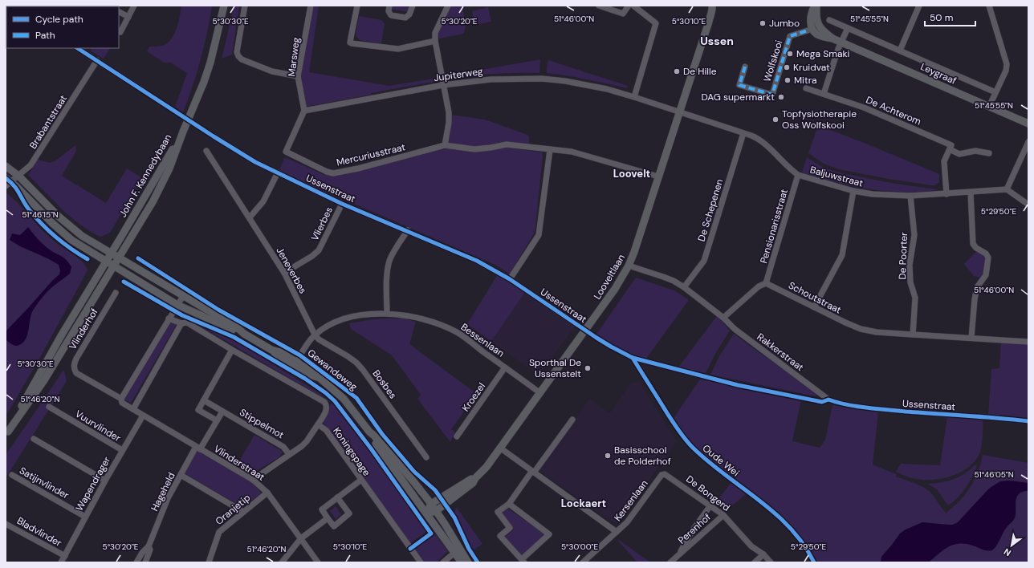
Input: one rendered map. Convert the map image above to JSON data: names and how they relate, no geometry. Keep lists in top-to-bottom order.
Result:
{
  "streets": {
    "street": [
      "Marsweg",
      "Wolfskooi",
      "Leygraaf",
      "Jupiterweg",
      "De Achterom",
      "Brabantstraat",
      "Mercuriusstraat",
      "John F. Kennedybaan",
      "Baljuwstraat",
      "Ussenstraat",
      "De Schepenen",
      "Vlierbes",
      "Pensionarisstraat",
      "De Poorter",
      "Jeneverbes",
      "Looveltlaan",
      "Schoutstraat",
      "Vlinderhof",
      "Bessenlaan",
      "Rakkerstraat",
      "Gewandeweg",
      "Bosbes",
      "Kroezel",
      "Stippelmot",
      "Vuurvlinder",
      "Koningspage",
      "Vlinderstraat",
      "Satijnvlinder",
      "Wapendrager",
      "Hageheld",
      "De Bongerd",
      "Kersenlaan",
      "Oranjetip",
      "Perenhof",
      "Bladvlinder"
    ],
    "cycle path": ["Oude Wei"]
  },
  "crossings": [
    ["Marsweg", "Jupiterweg"],
    ["Marsweg", "Mercuriusstraat"],
    ["Jupiterweg", "Mercuriusstraat"],
    ["Jupiterweg", "Baljuwstraat"],
    ["Jupiterweg", "Looveltlaan"],
    ["Brabantstraat", "Gewandeweg"],
    ["Mercuriusstraat", "Looveltlaan"],
    ["John F. Kennedybaan", "Gewandeweg"],
    ["Baljuwstraat", "De Schepenen"],
    ["Baljuwstraat", "Pensionarisstraat"],
    ["Baljuwstraat", "De Poorter"],
    ["Baljuwstraat", "Looveltlaan"],
    ["Ussenstraat", "Vlierbes"],
    ["Ussenstraat", "Rakkerstraat"],
    ["Vlierbes", "Jeneverbes"],
    ["Pensionarisstraat", "Schoutstraat"],
    ["De Poorter", "Schoutstraat"],
    ["Jeneverbes", "Bessenlaan"],
    ["Jeneverbes", "Bosbes"],
    ["Looveltlaan", "Bessenlaan"],
    ["Looveltlaan", "Gewandeweg"],
    ["Looveltlaan", "Kersenlaan"],
    ["Vlinderhof", "Vlinderstraat"],
    ["Vlinderhof", "Wapendrager"],
    ["Bessenlaan", "Gewandeweg"],
    ["Bessenlaan", "Bosbes"],
    ["Bessenlaan", "Kroezel"],
    ["Vuurvlinder", "Wapendrager"],
    ["Vlinderstraat", "Wapendrager"],
    ["Vlinderstraat", "Hageheld"],
    ["Vlinderstraat", "Oranjetip"],
    ["Satijnvlinder", "Wapendrager"],
    ["Wapendrager", "Bladvlinder"],
    ["De Bongerd", "Kersenlaan"],
    ["De Bongerd", "Perenhof"]
  ],
  "districts": ["Ussen", "Loovelt", "Lockaert"],
  "places": [
    "Jumbo",
    "Mega Smaki",
    "Kruidvat",
    "De Hille",
    "Mitra",
    "DAG supermarkt",
    "Topfysiotherapie Oss Wolfskooi",
    "Sporthal De Ussenstelt",
    "Basisschool de Polderhof"
  ],
  "legend": ["Cycle path", "Path"],
  "scale_bar": "50 m",
  "north": "bottom left",
  "coordinates": [
    "51°46'00\"N",
    "51°45'55\"N",
    "5°30'30\"E",
    "5°30'20\"E",
    "5°30'10\"E",
    "5°29'50\"E",
    "51°46'15\"N",
    "51°46'20\"N",
    "51°46'05\"N",
    "5°30'00\"E"
  ]
}
